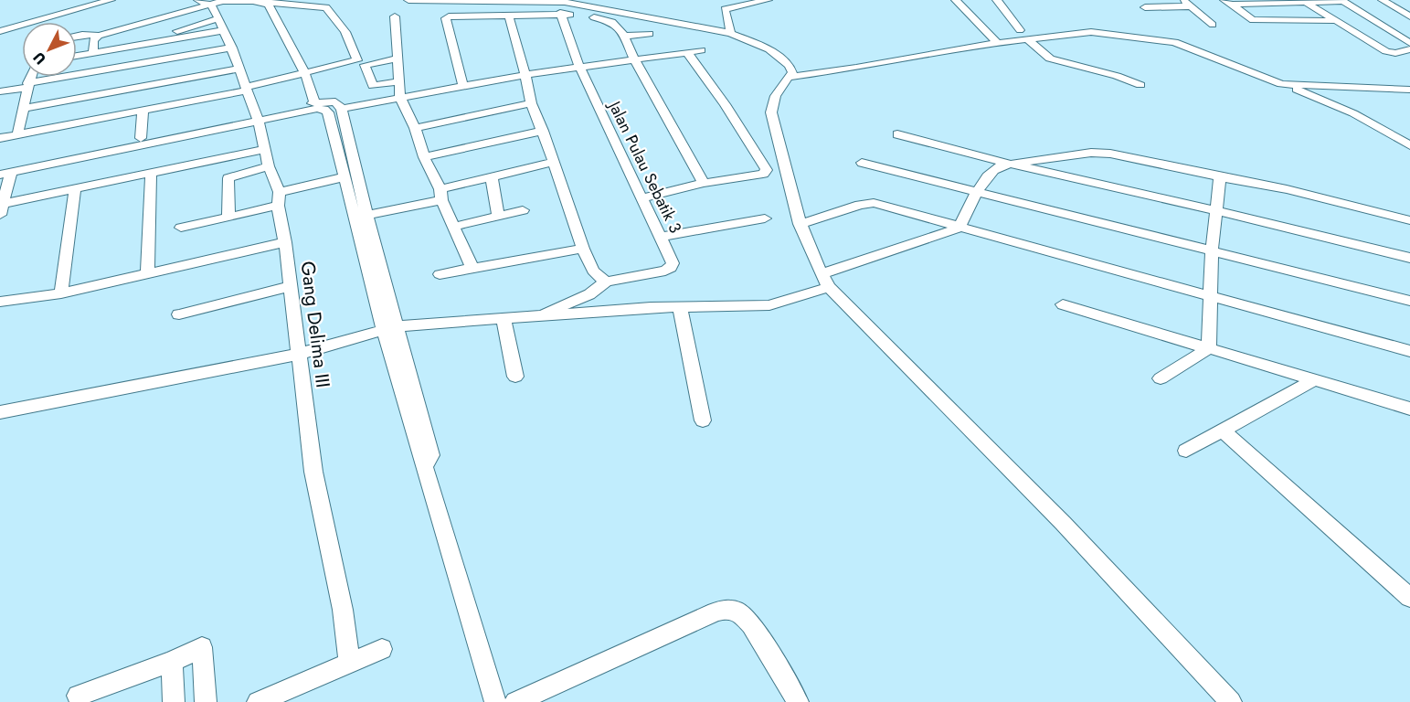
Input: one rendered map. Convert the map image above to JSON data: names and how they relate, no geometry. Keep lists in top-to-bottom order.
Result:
{
  "streets": {
    "street": ["Jalan Pulau Sebatik 3", "Gang Delima III"]
  },
  "north": "bottom left"
}
